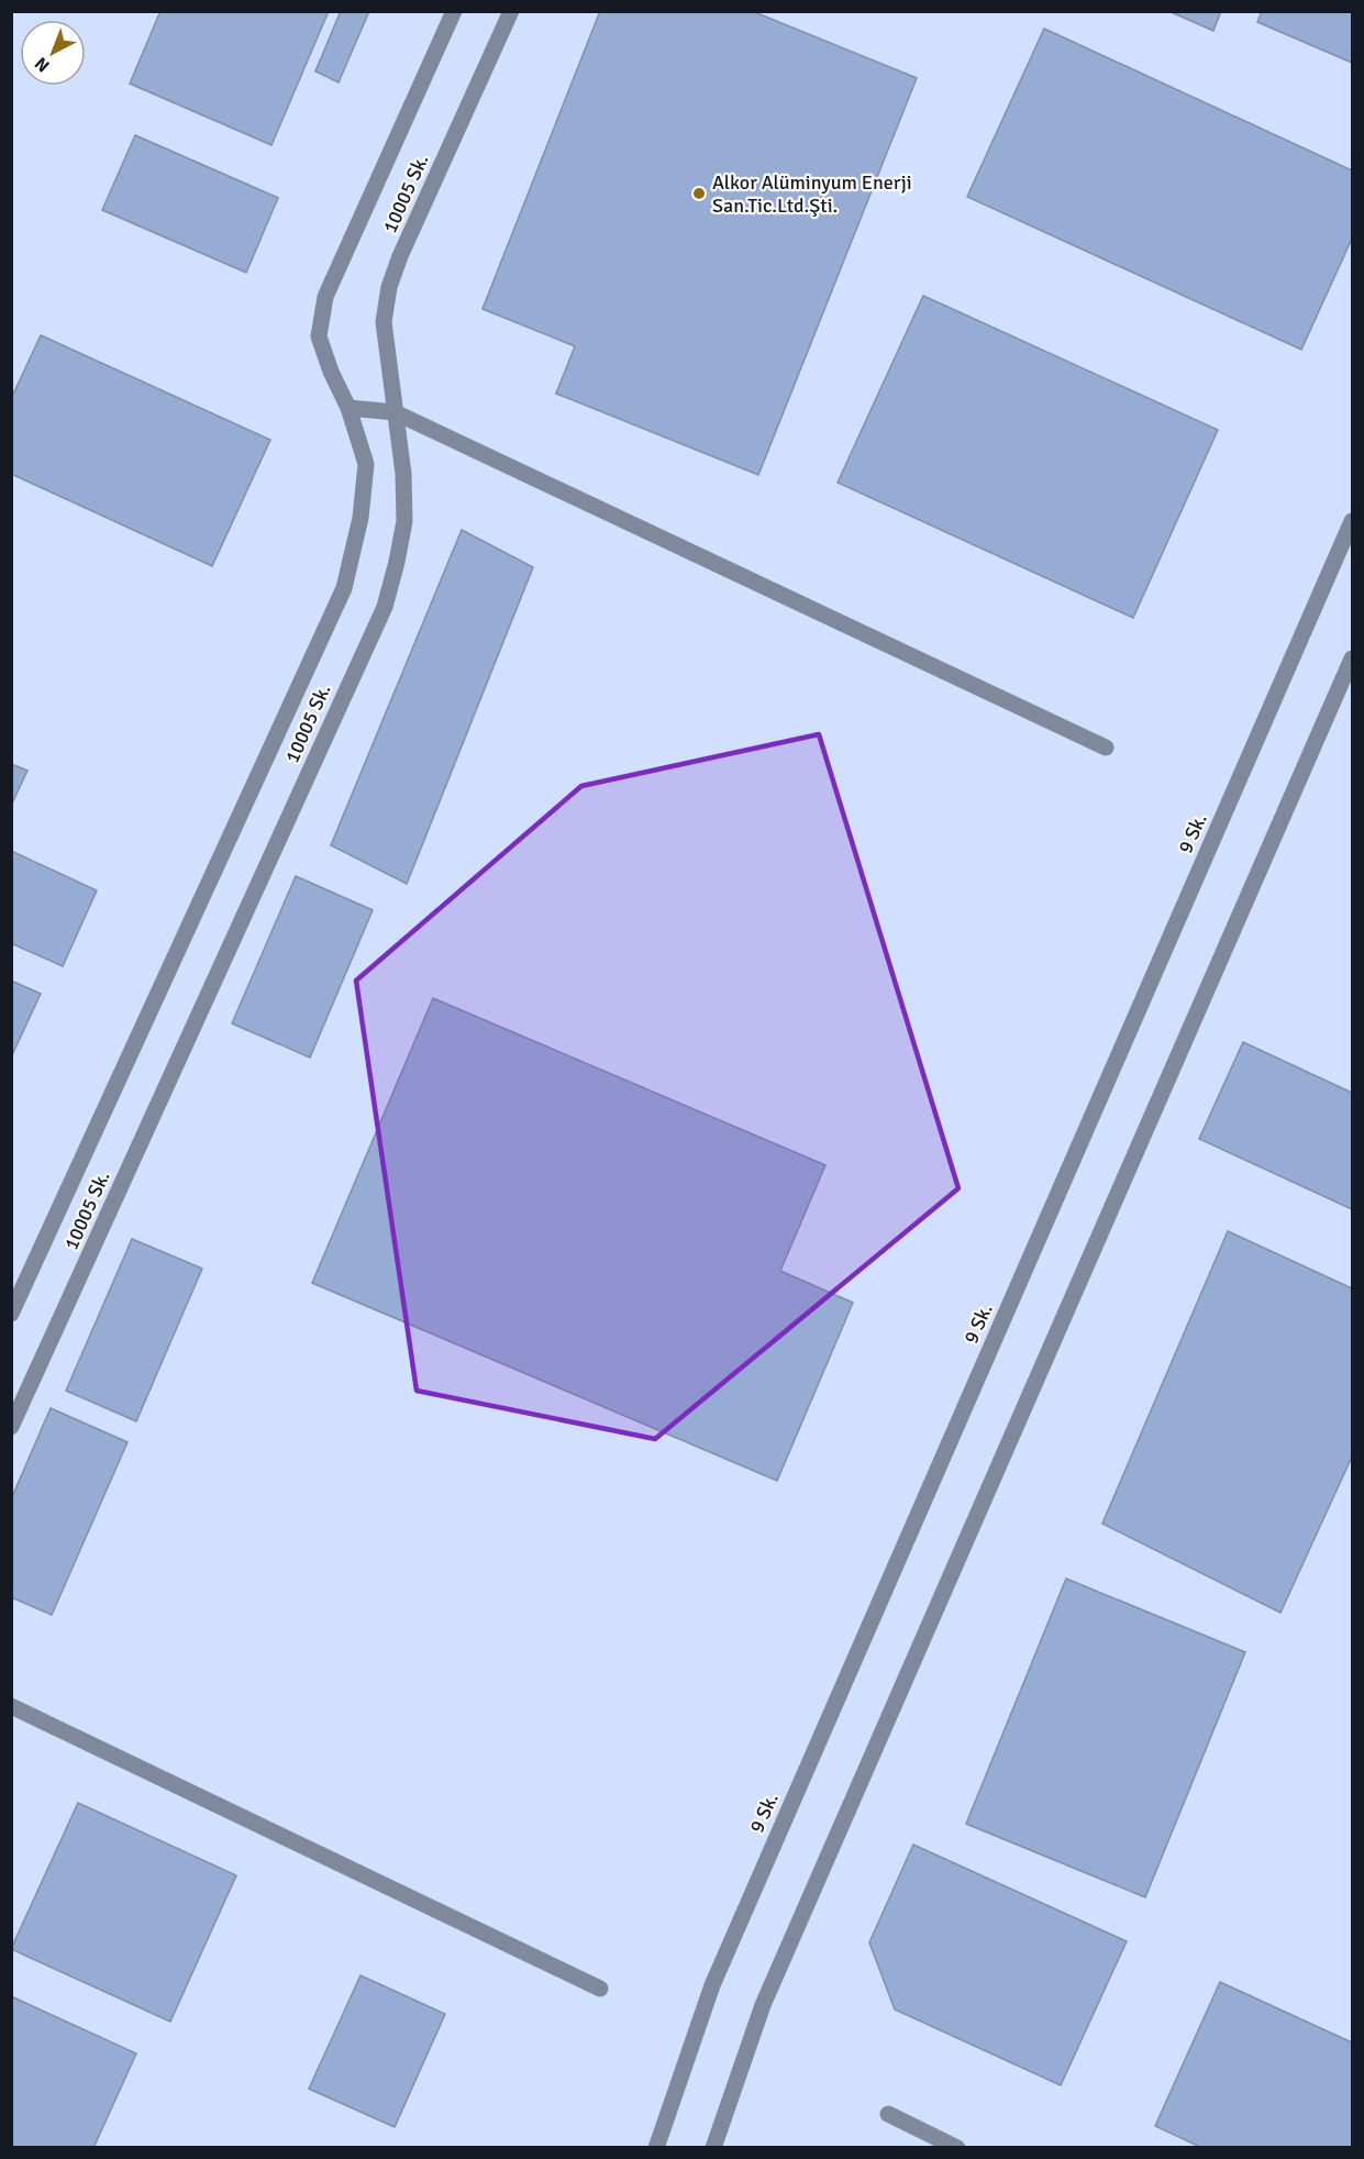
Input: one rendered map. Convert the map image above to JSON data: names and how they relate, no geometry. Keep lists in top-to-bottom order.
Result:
{
  "streets": {
    "lane": ["10005 Sk.", "9 Sk."]
  },
  "places": ["Alkor Alüminyum Enerji San.Tic.Ltd.Şti."],
  "north": "bottom left"
}
